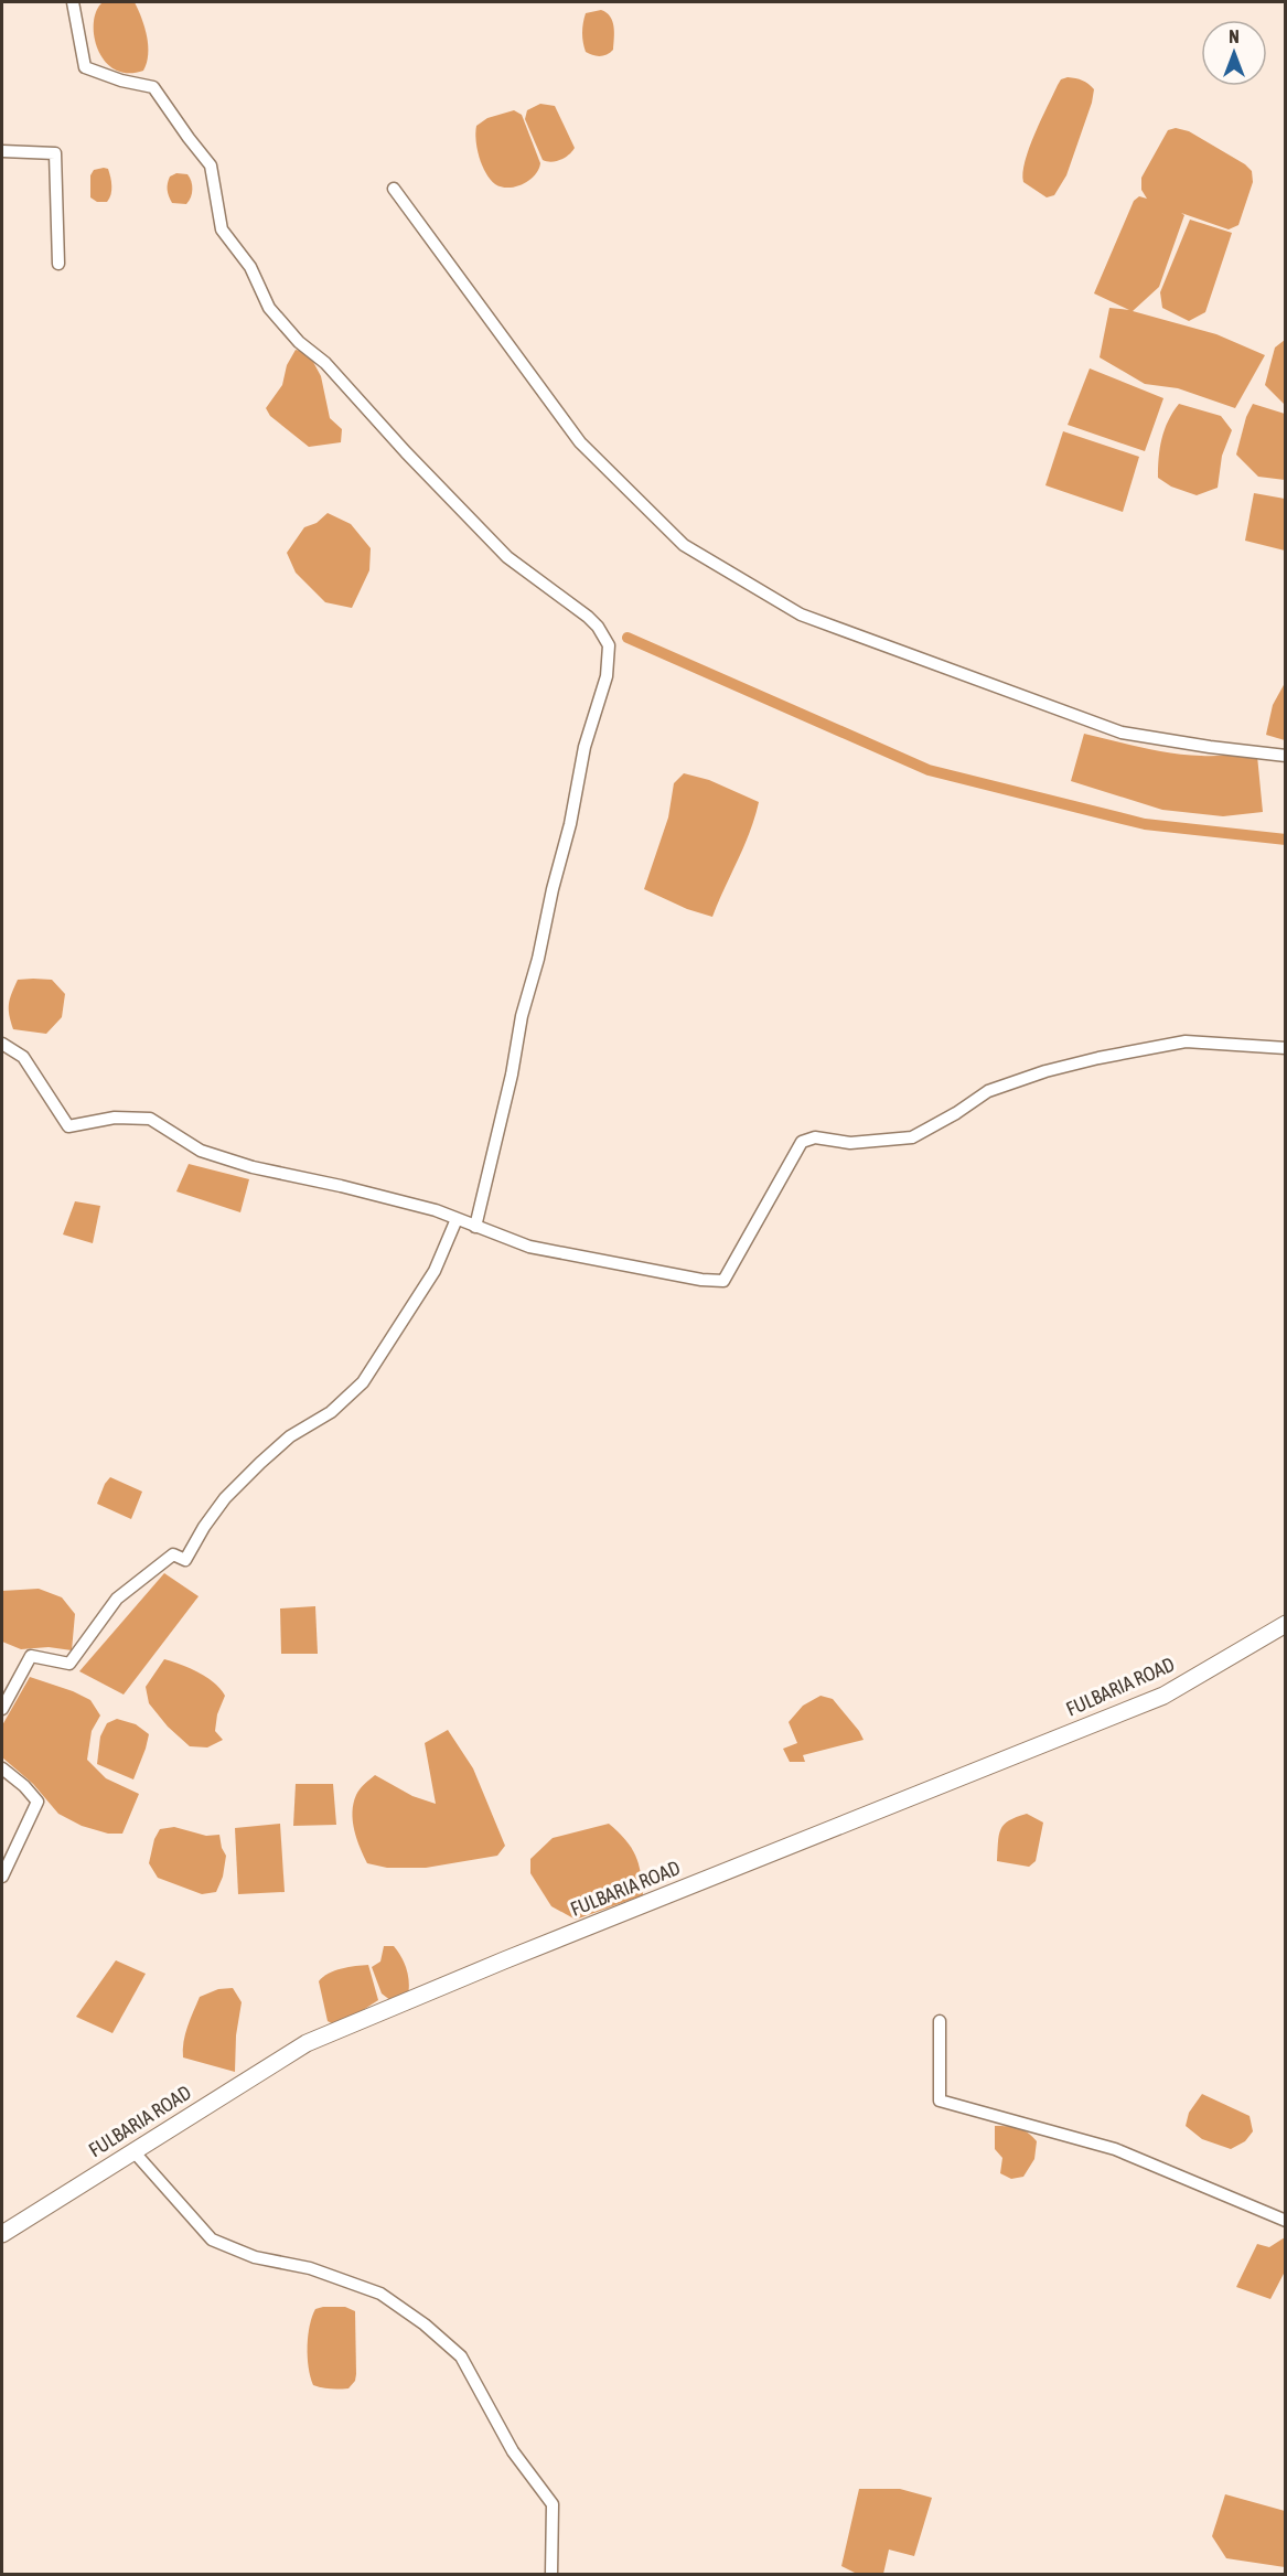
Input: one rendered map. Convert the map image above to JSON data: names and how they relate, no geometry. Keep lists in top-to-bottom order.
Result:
{
  "streets": {
    "main road": ["FULBARIA ROAD"]
  },
  "north": "top"
}
